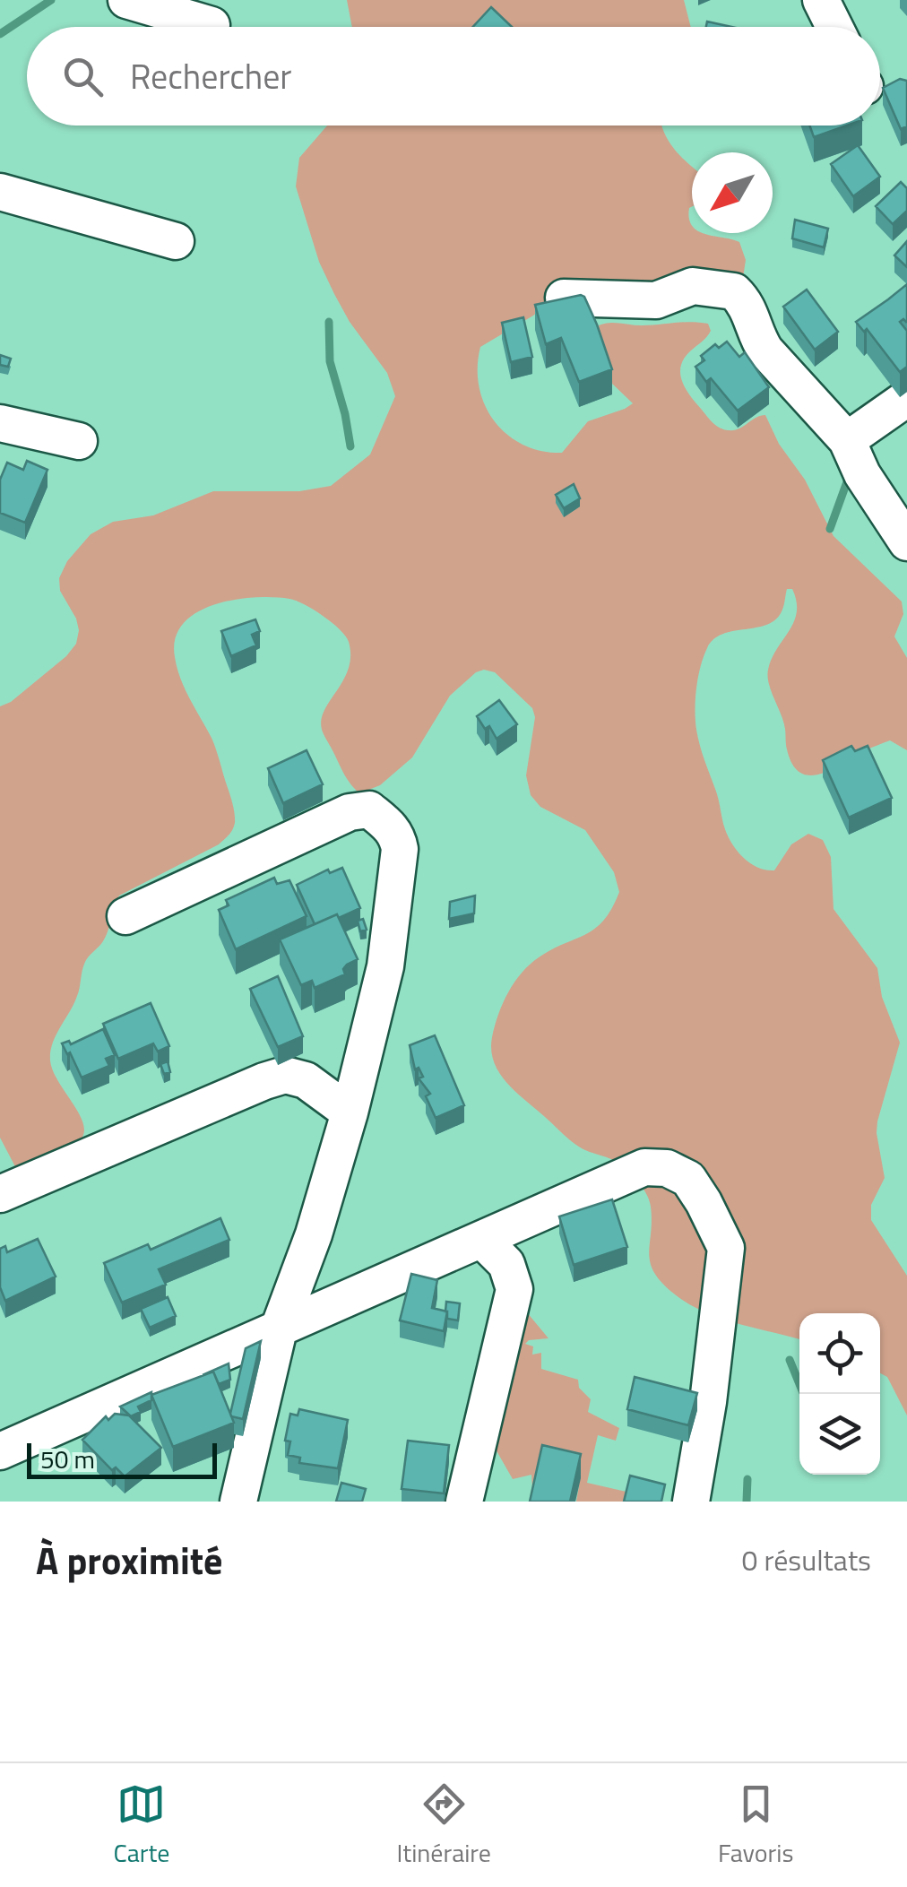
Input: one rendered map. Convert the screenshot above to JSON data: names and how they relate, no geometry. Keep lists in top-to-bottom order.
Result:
{
  "scale_bar": "50 m",
  "north": "bottom left",
  "page": {
    "search": "Rechercher",
    "scale": "50 m",
    "heading": ["À proximité", "0 résultats"],
    "nav": ["Carte", "Itinéraire", "Favoris"]
  }
}
